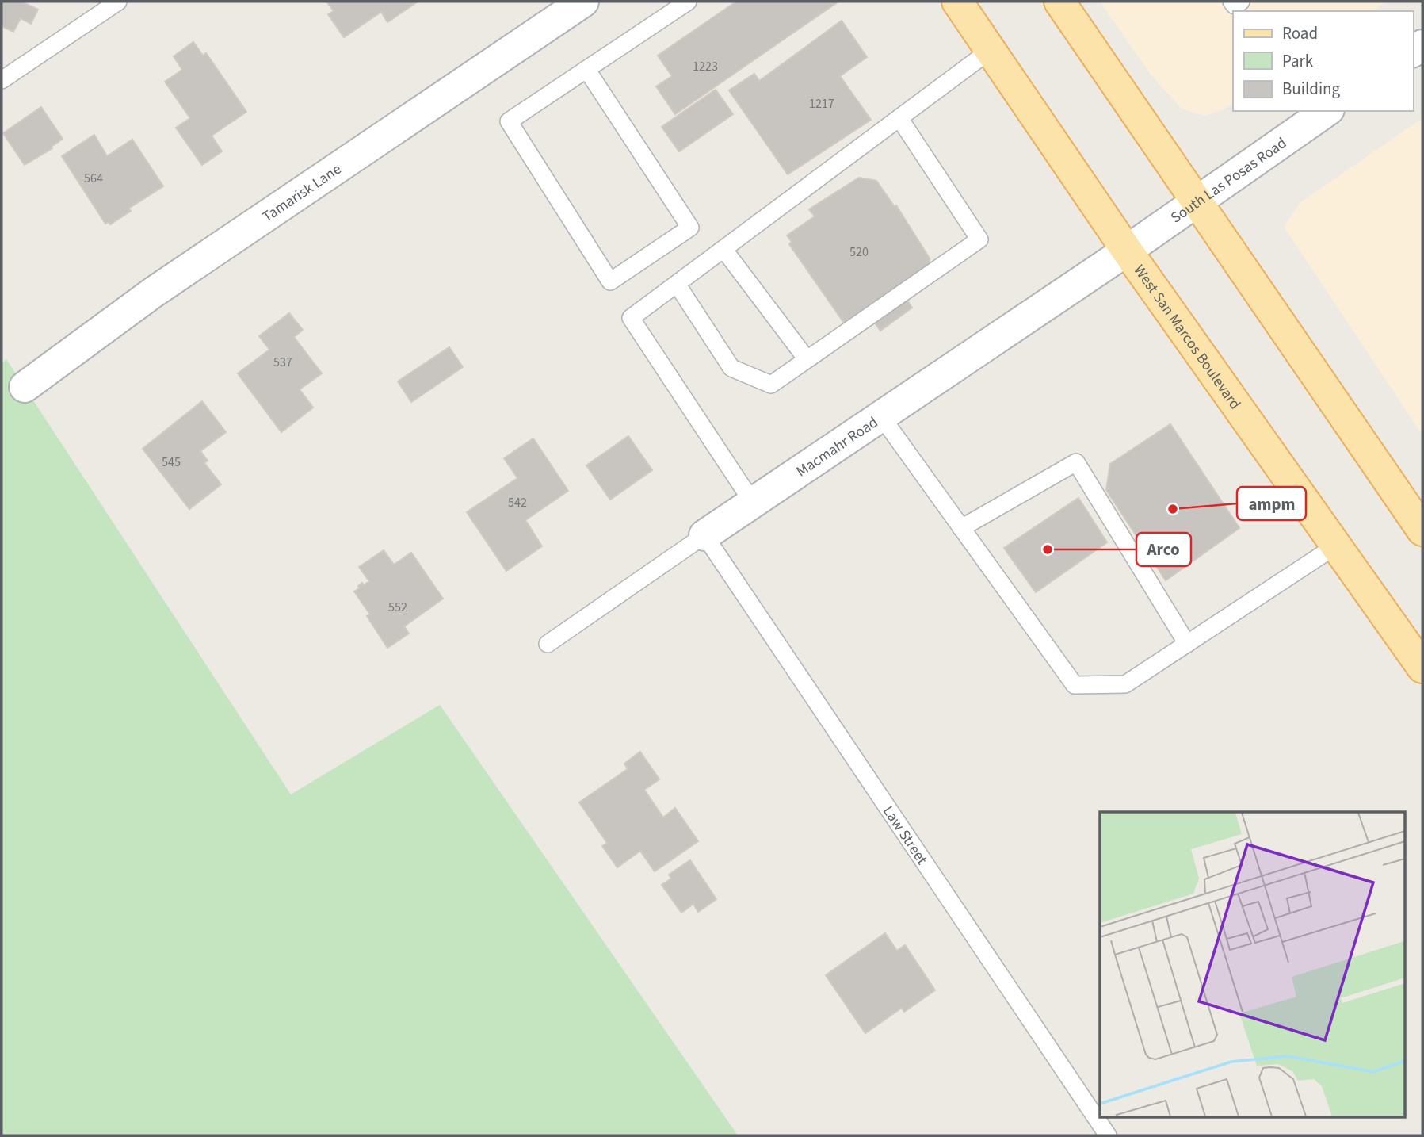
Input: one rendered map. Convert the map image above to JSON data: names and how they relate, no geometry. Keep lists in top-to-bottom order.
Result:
{
  "streets": {
    "main road": ["West San Marcos Boulevard"],
    "street": ["South Las Posas Road", "Tamarisk Lane", "Macmahr Road"],
    "lane": ["Law Street"]
  },
  "crossings": [
    ["South Las Posas Road", "West San Marcos Boulevard"],
    ["South Las Posas Road", "Macmahr Road"],
    ["West San Marcos Boulevard", "Macmahr Road"],
    ["Macmahr Road", "Law Street"]
  ],
  "places": ["ampm", "Arco"],
  "house_numbers": [
    "1223",
    "1217",
    "564",
    "520",
    "537",
    "545",
    "542",
    "552"
  ],
  "legend": ["Road", "Park", "Building"]
}
